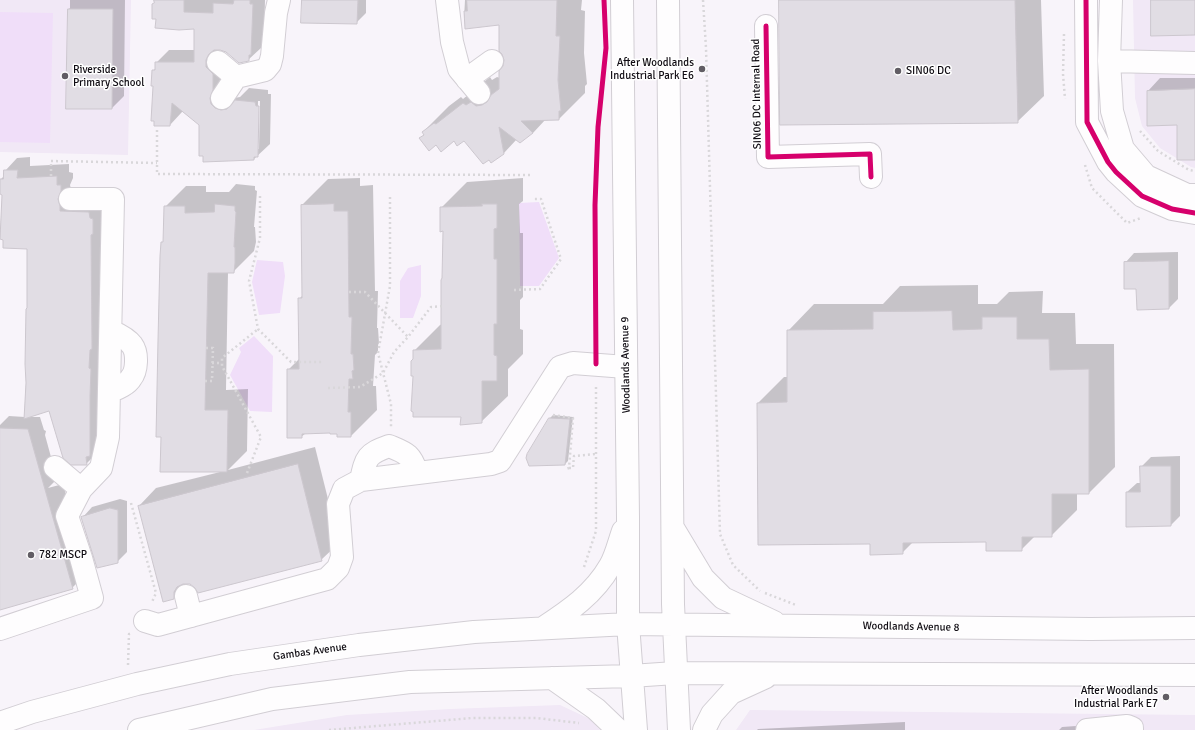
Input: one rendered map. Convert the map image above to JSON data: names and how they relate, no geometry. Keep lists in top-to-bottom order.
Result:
{
  "streets": {
    "main road": [
      "SIN06 DC Internal Road",
      "Woodlands Avenue 9",
      "Woodlands Avenue 8",
      "Gambas Avenue"
    ]
  },
  "crossings": [
    ["Woodlands Avenue 9", "Woodlands Avenue 8"],
    ["Woodlands Avenue 9", "Gambas Avenue"],
    ["Woodlands Avenue 8", "Gambas Avenue"]
  ],
  "places": [
    "After Woodlands Industrial Park E6",
    "SIN06 DC",
    "Riverside Primary School",
    "782 MSCP",
    "After Woodlands Industrial Park E7"
  ]
}
